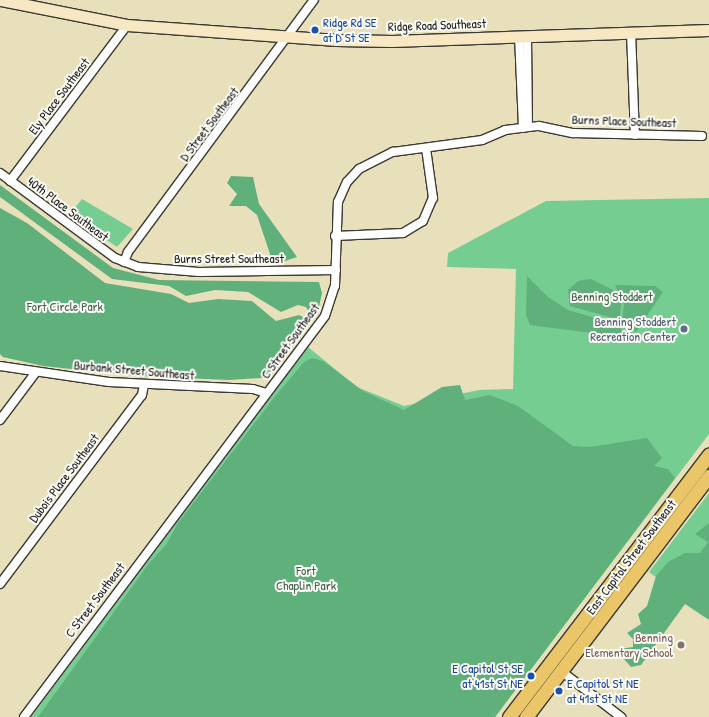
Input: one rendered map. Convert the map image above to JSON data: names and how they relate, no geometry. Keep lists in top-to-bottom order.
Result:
{
  "streets": {
    "main road": ["Ridge Road Southeast", "East Capitol Street Southeast"],
    "street": [
      "Ely Place Southeast",
      "Burns Place Southeast",
      "D Street Southeast",
      "40th Place Southeast",
      "Burns Street Southeast",
      "C Street Southeast",
      "Burbank Street Southeast",
      "Dubois Place Southeast"
    ]
  },
  "crossings": [
    ["Ridge Road Southeast", "Ely Place Southeast"],
    ["Ridge Road Southeast", "D Street Southeast"],
    ["Ely Place Southeast", "40th Place Southeast"],
    ["Burns Place Southeast", "C Street Southeast"],
    ["D Street Southeast", "40th Place Southeast"],
    ["D Street Southeast", "Burns Street Southeast"],
    ["40th Place Southeast", "Burns Street Southeast"],
    ["Burns Street Southeast", "C Street Southeast"],
    ["C Street Southeast", "Burbank Street Southeast"],
    ["Burbank Street Southeast", "Dubois Place Southeast"]
  ],
  "parks": ["Benning Stoddert", "Fort Circle Park", "Fort Chaplin Park"],
  "places": [
    "Ridge Rd SE at D St SE",
    "Benning Stoddert Recreation Center",
    "Benning Elementary School",
    "E Capitol St SE at 41st St NE",
    "E Capitol St NE at 41st St NE"
  ]
}
